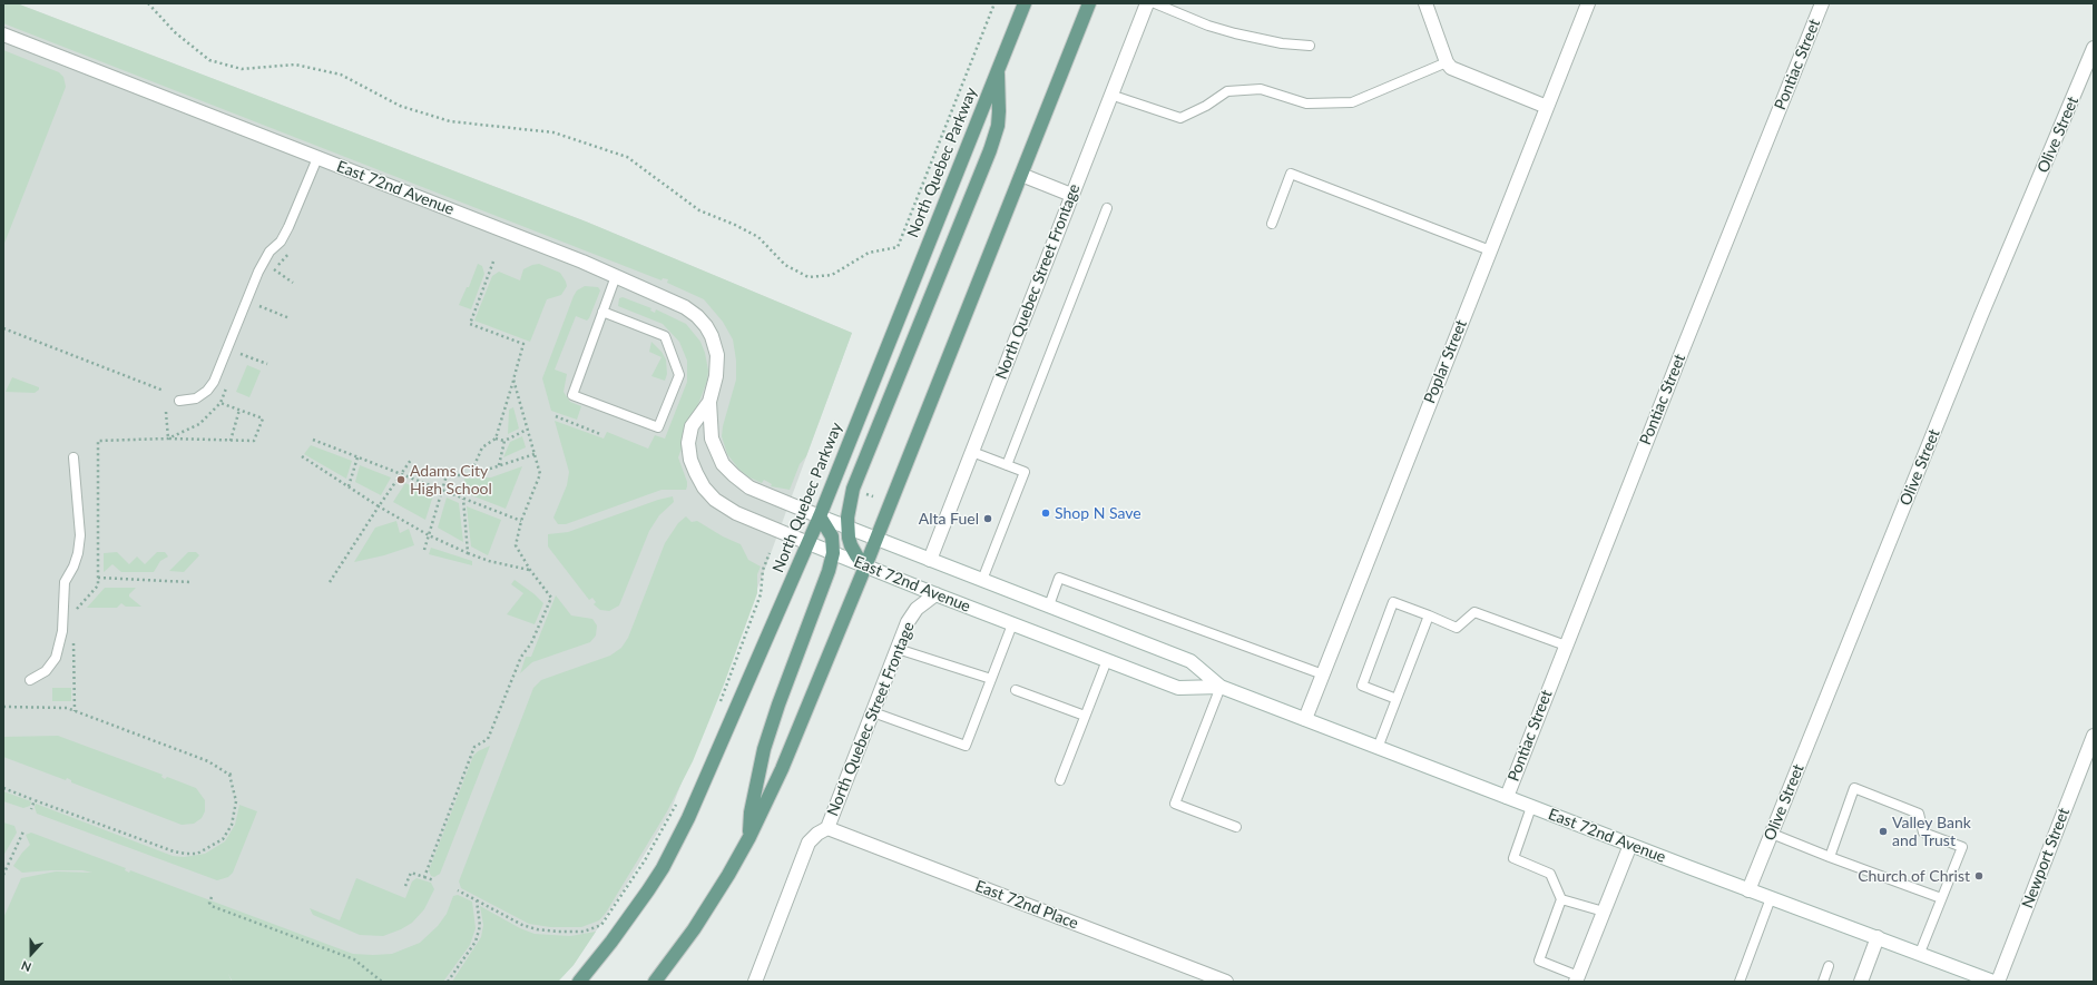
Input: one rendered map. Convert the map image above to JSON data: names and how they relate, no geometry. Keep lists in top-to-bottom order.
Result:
{
  "streets": {
    "main road": ["North Quebec Parkway"],
    "street": [
      "Pontiac Street",
      "Olive Street",
      "East 72nd Avenue",
      "North Quebec Street Frontage",
      "Poplar Street",
      "Newport Street",
      "East 72nd Place"
    ]
  },
  "crossings": [
    ["Pontiac Street", "East 72nd Avenue"],
    ["Olive Street", "East 72nd Avenue"],
    ["North Quebec Parkway", "East 72nd Avenue"],
    ["East 72nd Avenue", "North Quebec Street Frontage"],
    ["East 72nd Avenue", "Poplar Street"],
    ["North Quebec Street Frontage", "East 72nd Place"]
  ],
  "places": [
    "Adams City High School",
    "Shop N Save",
    "Alta Fuel",
    "Valley Bank and Trust",
    "Church of Christ"
  ],
  "north": "bottom"
}
